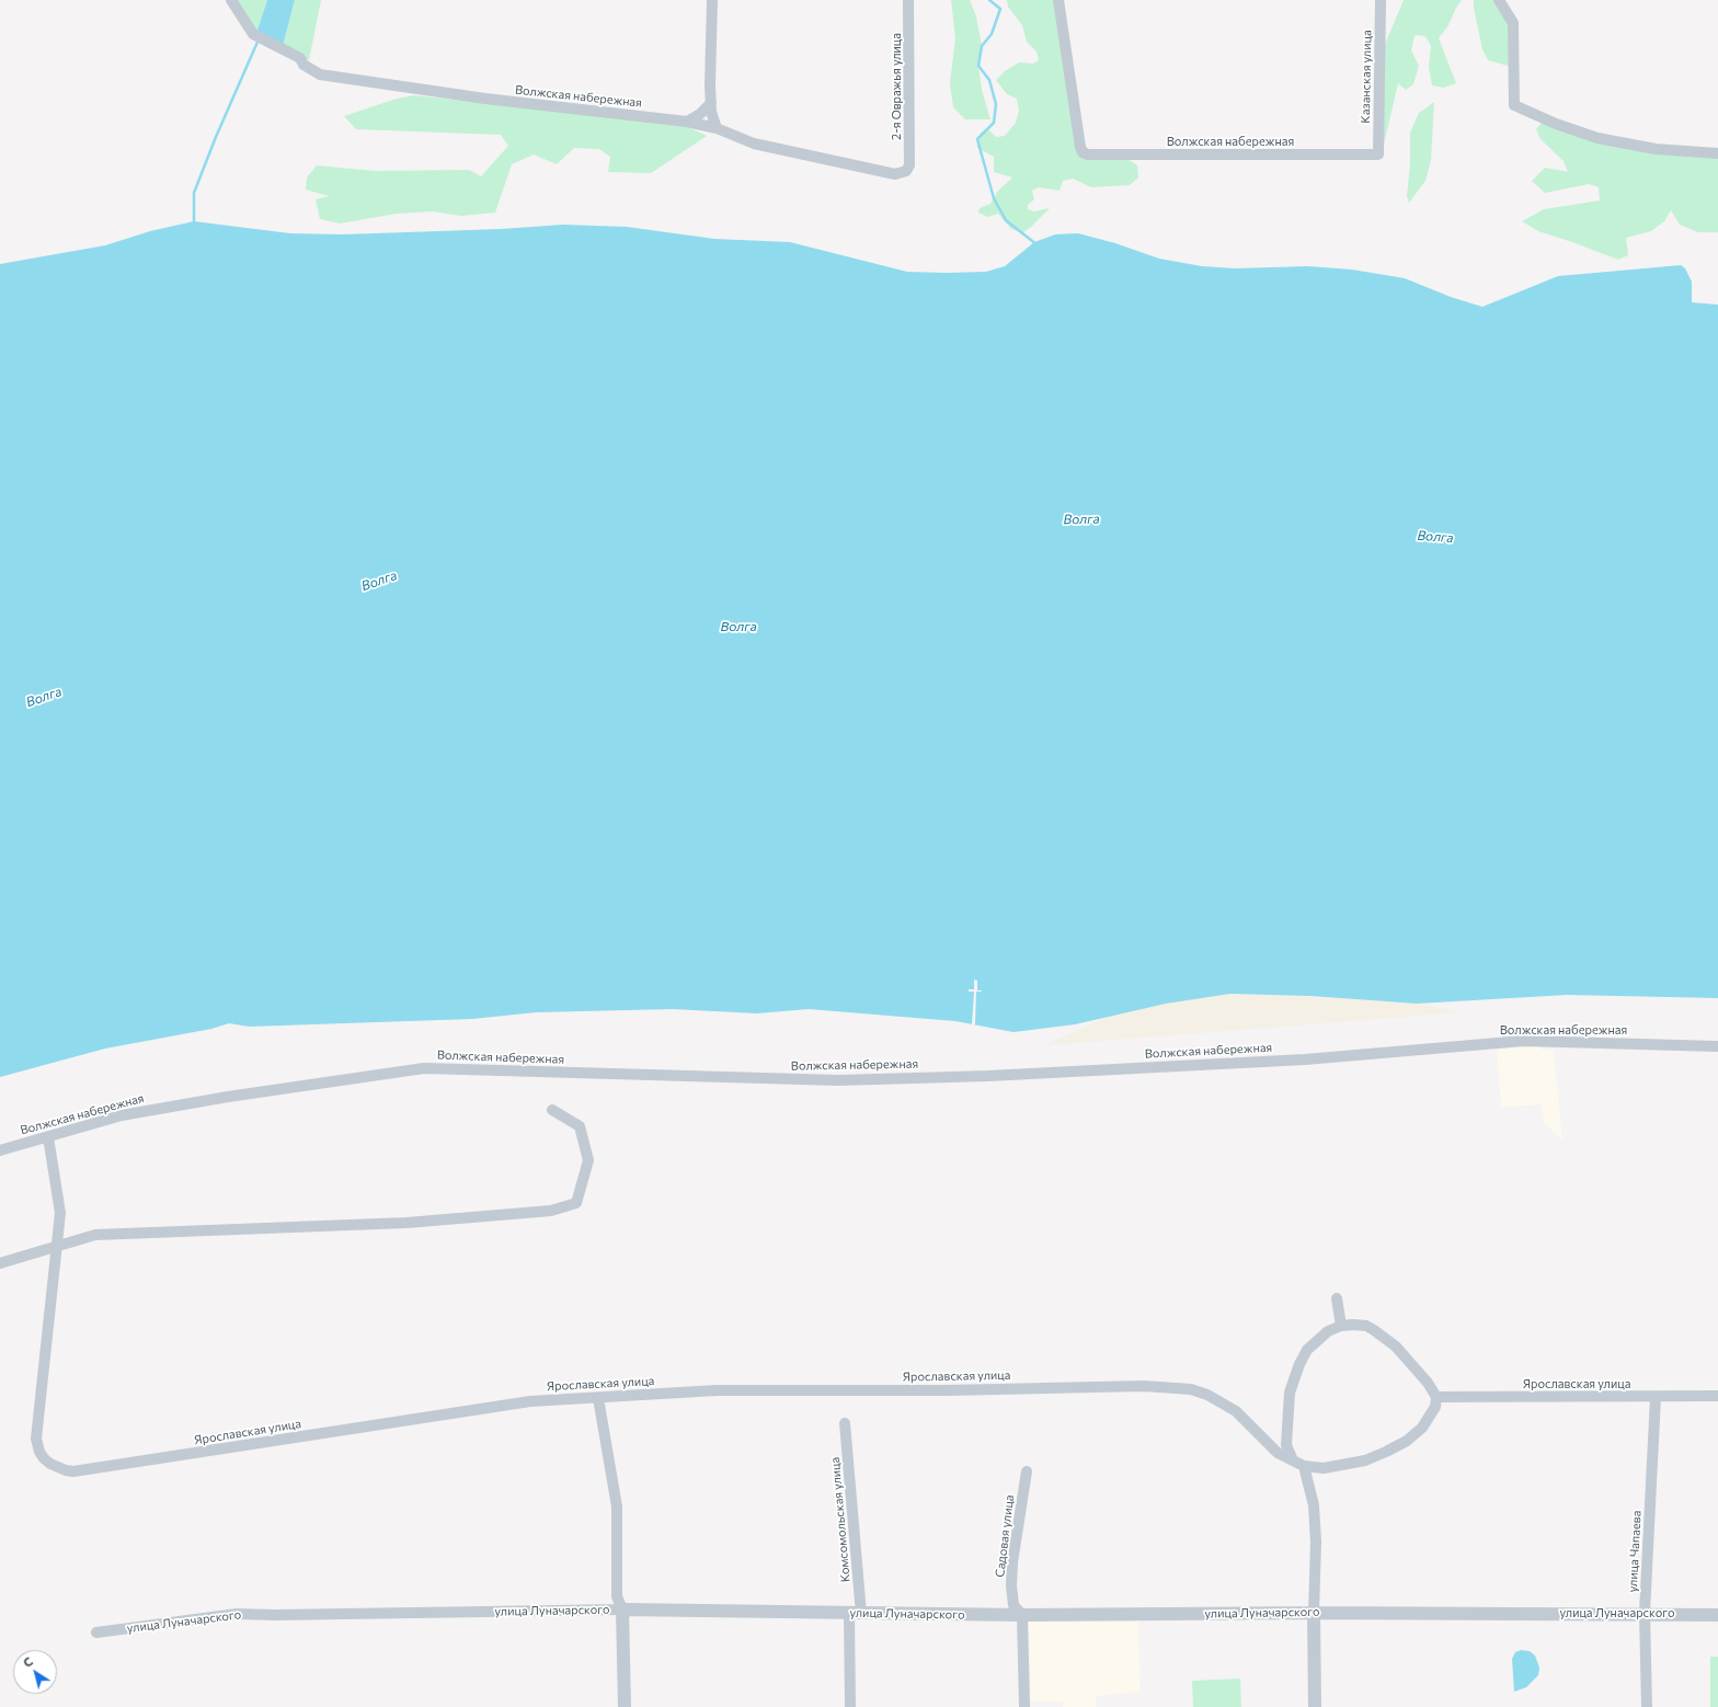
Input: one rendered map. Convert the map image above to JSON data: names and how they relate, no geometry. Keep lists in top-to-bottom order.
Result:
{
  "streets": {
    "street": [
      "Казанская улица",
      "2-я Овражья улица",
      "Волжская набережная",
      "Ярославская улица",
      "Комсомольская улица",
      "Садовая улица",
      "улица Чапаева",
      "улица Луначарского"
    ]
  },
  "crossings": [
    ["Казанская улица", "Волжская набережная"],
    ["2-я Овражья улица", "Волжская набережная"],
    ["Волжская набережная", "Ярославская улица"],
    ["Ярославская улица", "улица Чапаева"],
    ["Комсомольская улица", "улица Луначарского"],
    ["Садовая улица", "улица Луначарского"],
    ["улица Чапаева", "улица Луначарского"]
  ],
  "water": ["Волга"],
  "north": "top left"
}
